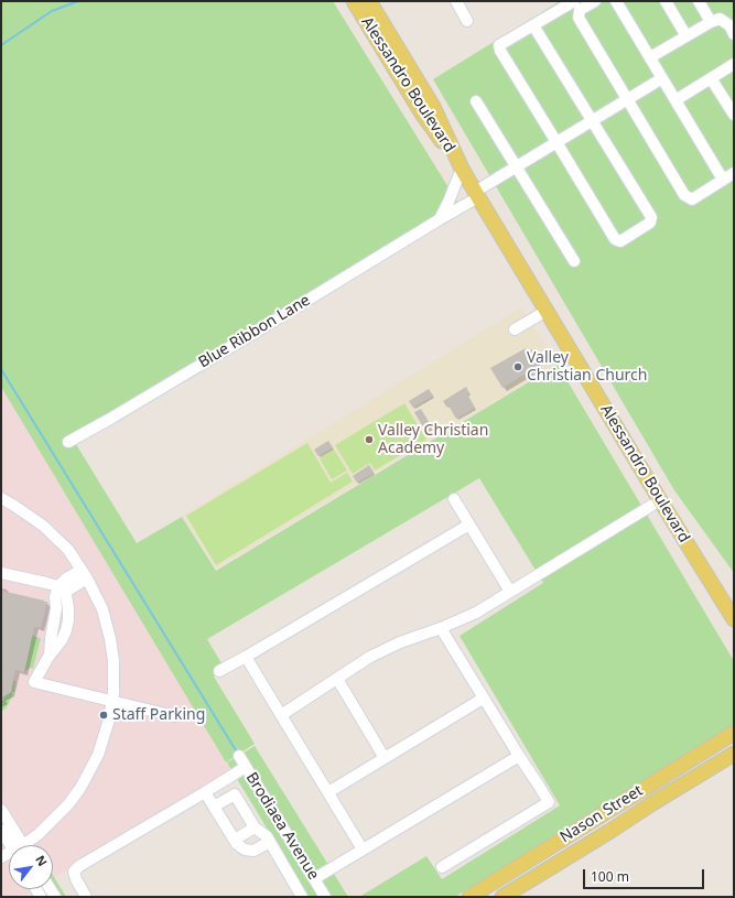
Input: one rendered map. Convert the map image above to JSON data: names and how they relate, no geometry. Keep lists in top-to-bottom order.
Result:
{
  "streets": {
    "main road": ["Alessandro Boulevard", "Nason Street"],
    "street": ["Blue Ribbon Lane", "Brodiaea Avenue"]
  },
  "crossings": [
    ["Alessandro Boulevard", "Blue Ribbon Lane"]
  ],
  "places": ["Valley Christian Church", "Valley Christian Academy", "Staff Parking"],
  "scale_bar": "100 m",
  "north": "top right"
}
